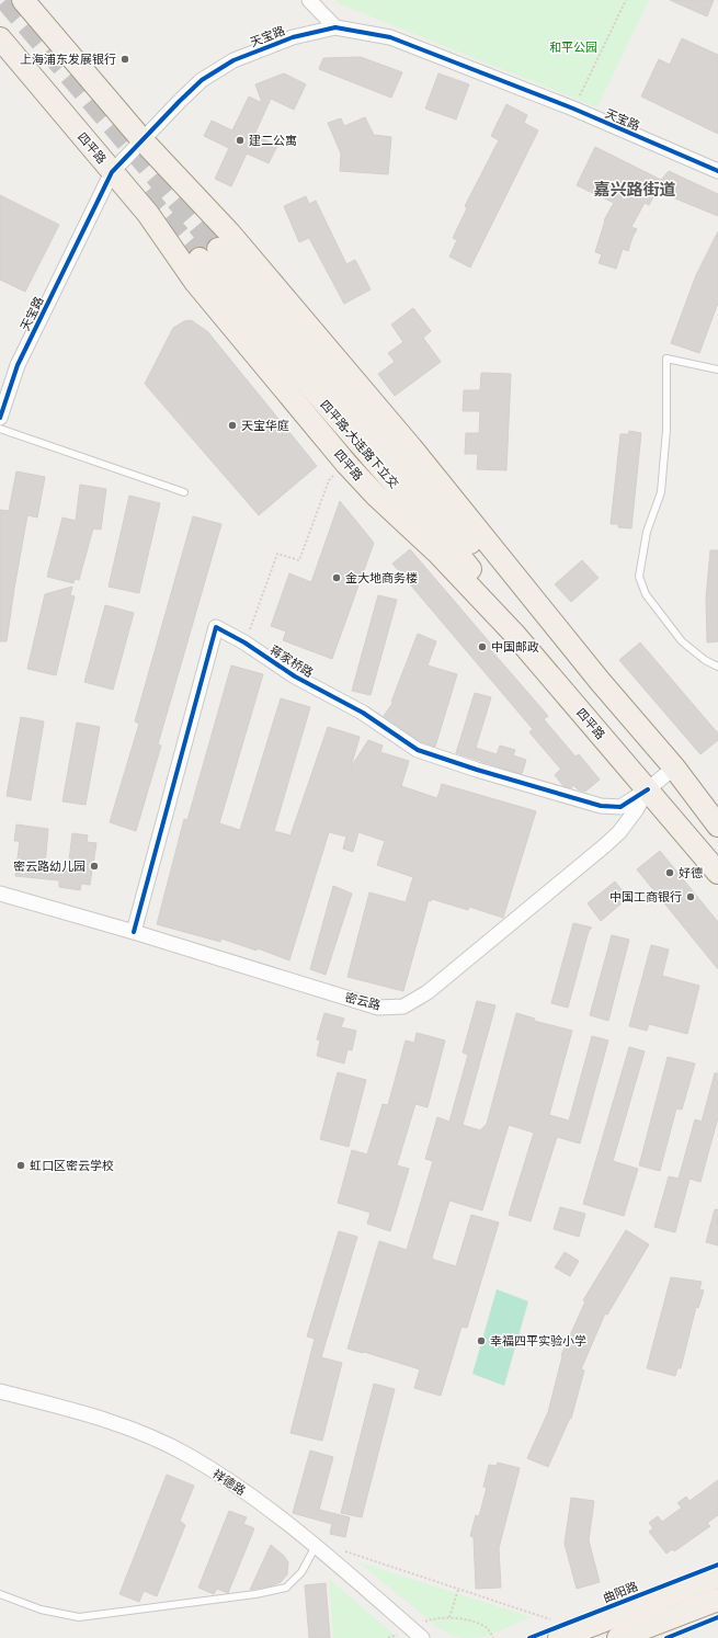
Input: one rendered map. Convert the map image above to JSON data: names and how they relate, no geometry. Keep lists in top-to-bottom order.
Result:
{
  "streets": {
    "main road": ["四平路", "四平路-大连路下立交", "曲阳路"],
    "street": [
      "天宝路",
      "蒋家桥路",
      "密云路",
      "祥德路"
    ]
  },
  "crossings": [
    ["天宝路", "四平路"],
    ["四平路", "四平路-大连路下立交"],
    ["四平路", "蒋家桥路"],
    ["四平路", "密云路"],
    ["蒋家桥路", "密云路"]
  ],
  "districts": ["嘉兴路街道"],
  "parks": ["和平公园"],
  "places": [
    "上海浦东发展银行",
    "建二公寓",
    "天宝华庭",
    "金大地商务楼",
    "中国邮政",
    "密云路幼儿园",
    "好德",
    "中国工商银行",
    "虹口区密云学校",
    "幸福四平实验小学"
  ]
}
